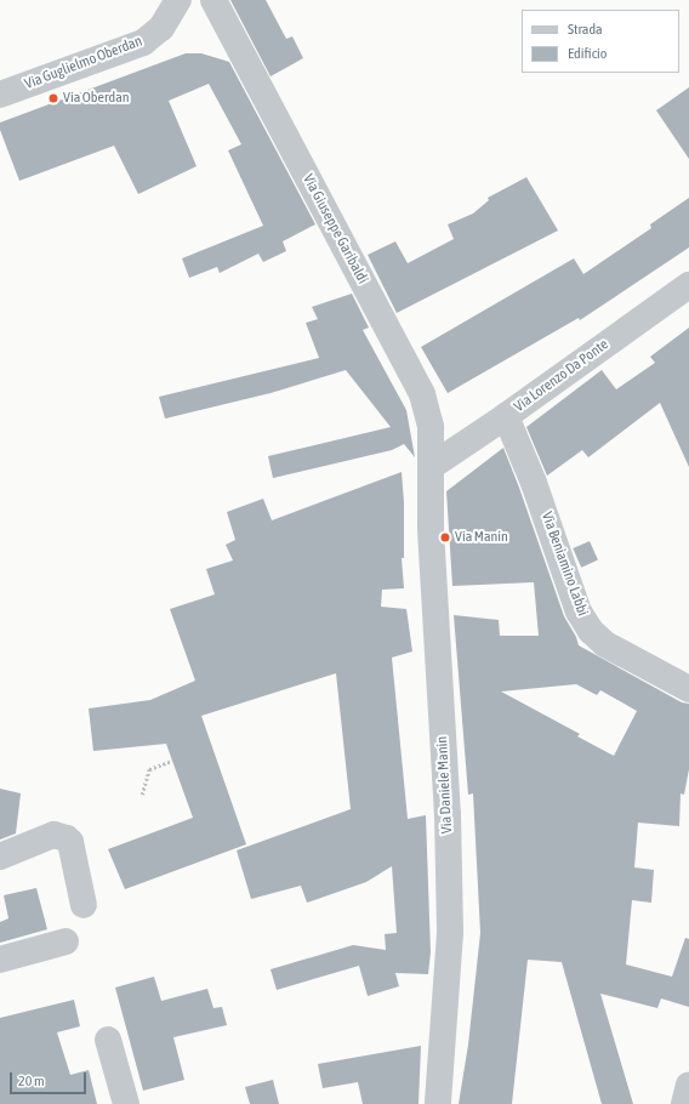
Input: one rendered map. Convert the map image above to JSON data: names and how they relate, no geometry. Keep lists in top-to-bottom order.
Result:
{
  "streets": {
    "street": [
      "Via Guglielmo Oberdan",
      "Via Giuseppe Garibaldi",
      "Via Lorenzo Da Ponte",
      "Via Beniamino Labbi",
      "Via Daniele Manin"
    ]
  },
  "crossings": [
    ["Via Giuseppe Garibaldi", "Via Lorenzo Da Ponte"],
    ["Via Giuseppe Garibaldi", "Via Daniele Manin"],
    ["Via Lorenzo Da Ponte", "Via Beniamino Labbi"],
    ["Via Lorenzo Da Ponte", "Via Daniele Manin"]
  ],
  "places": ["Via Oberdan", "Via Manin"],
  "legend": ["Strada", "Edificio"],
  "scale_bar": "20 m"
}
